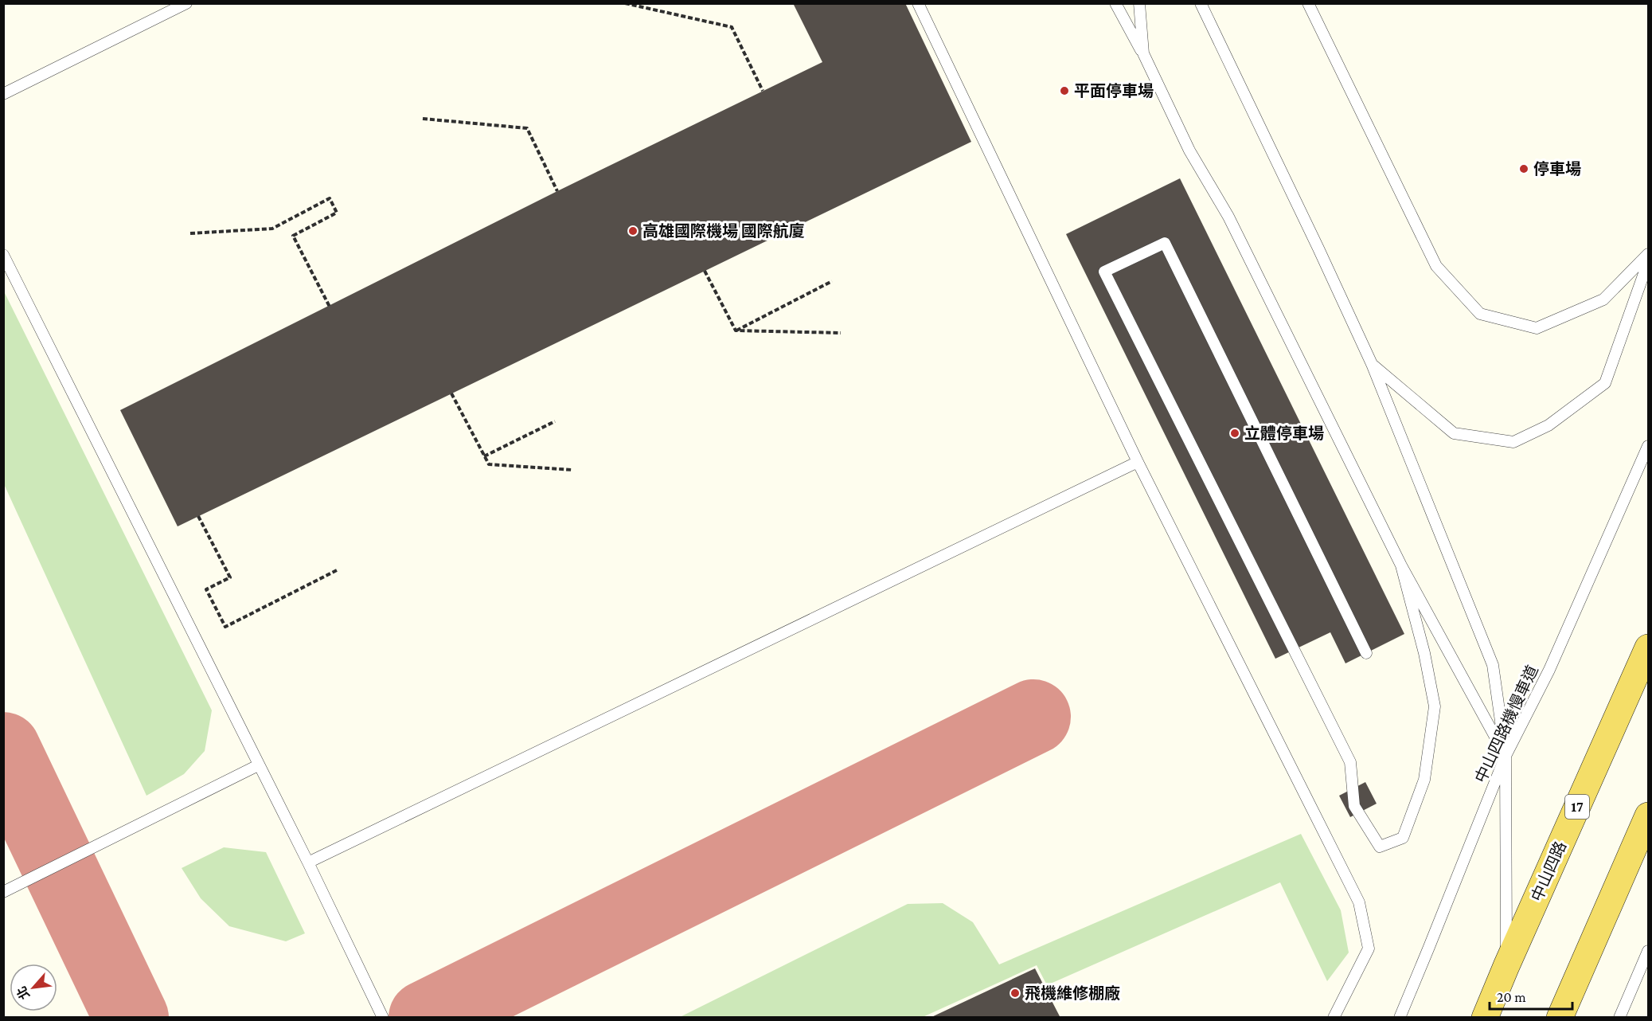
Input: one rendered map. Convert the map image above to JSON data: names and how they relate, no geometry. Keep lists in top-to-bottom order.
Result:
{
  "streets": {
    "main road": ["17", "中山四路"],
    "lane": ["中山四路機慢車道"]
  },
  "places": [
    "平面停車場",
    "停車場",
    "高雄國際機場 國際航廈",
    "立體停車場",
    "飛機維修棚廠"
  ],
  "scale_bar": "20 m",
  "north": "bottom left"
}
